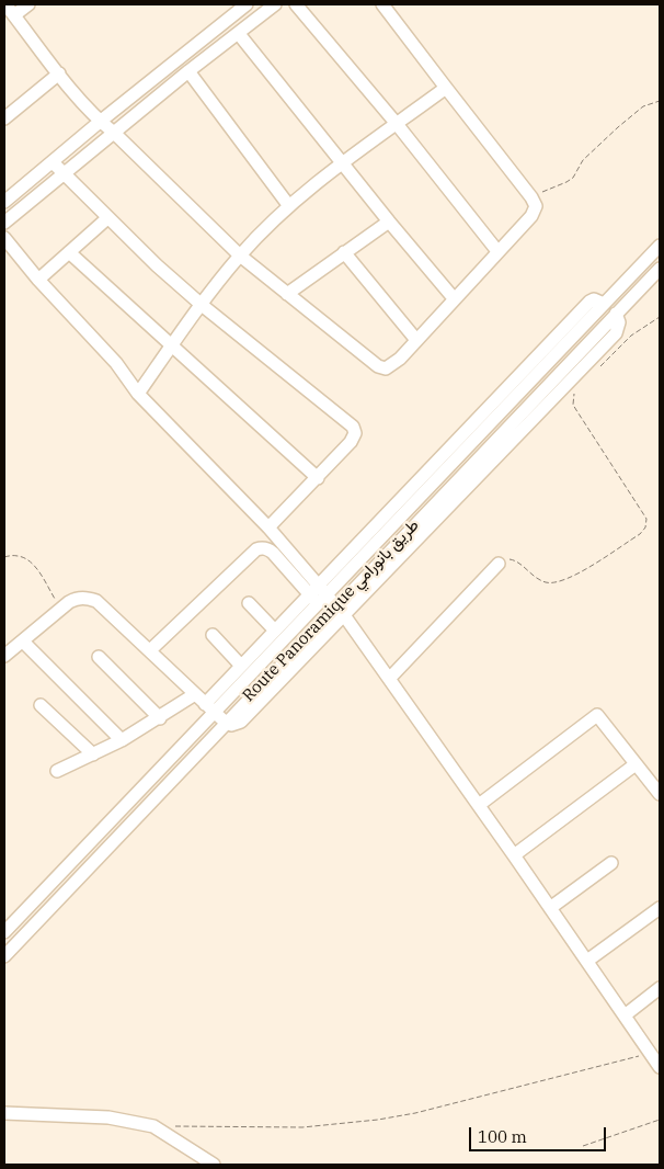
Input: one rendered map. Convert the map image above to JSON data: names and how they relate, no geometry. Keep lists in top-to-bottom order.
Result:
{
  "streets": {
    "street": ["Route Panoramique طريق بانورامي"]
  },
  "scale_bar": "100 m"
}
